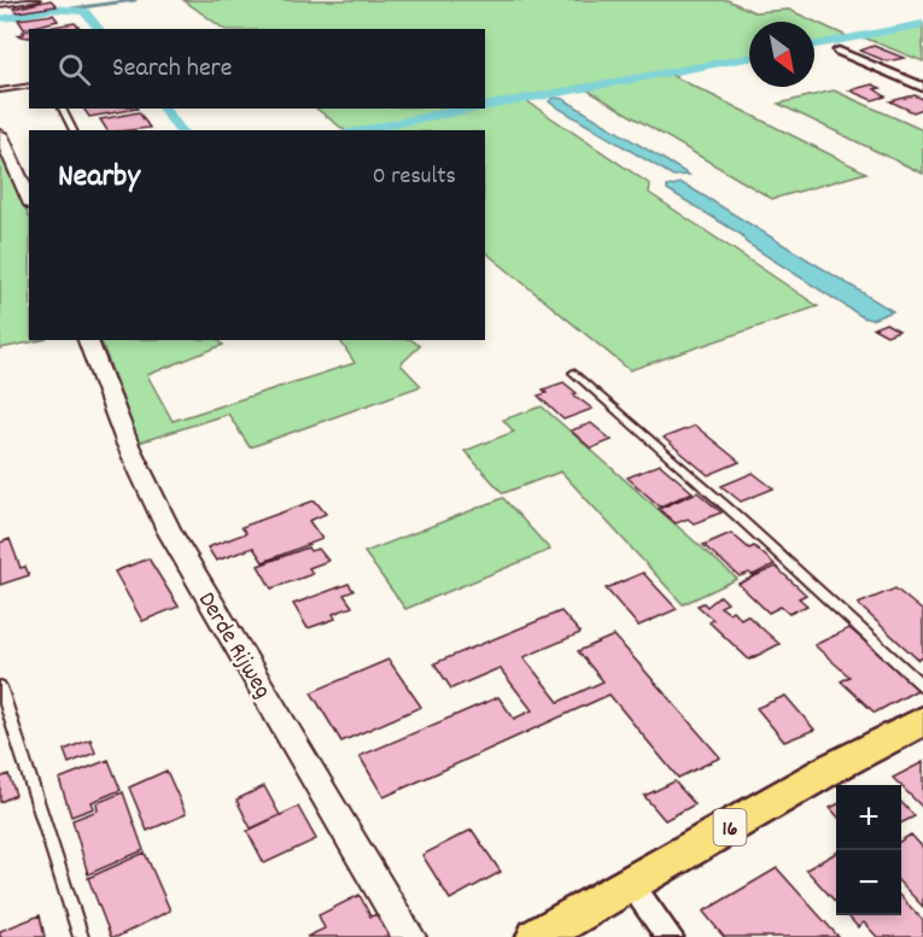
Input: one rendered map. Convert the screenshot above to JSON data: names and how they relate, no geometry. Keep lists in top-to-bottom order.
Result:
{
  "streets": {
    "main road": ["16"],
    "street": ["Derde Rijweg"]
  },
  "north": "bottom right",
  "page": {
    "search": "Search here",
    "heading": ["Nearby", "0 results"],
    "map_buttons": ["+", "−"]
  }
}
